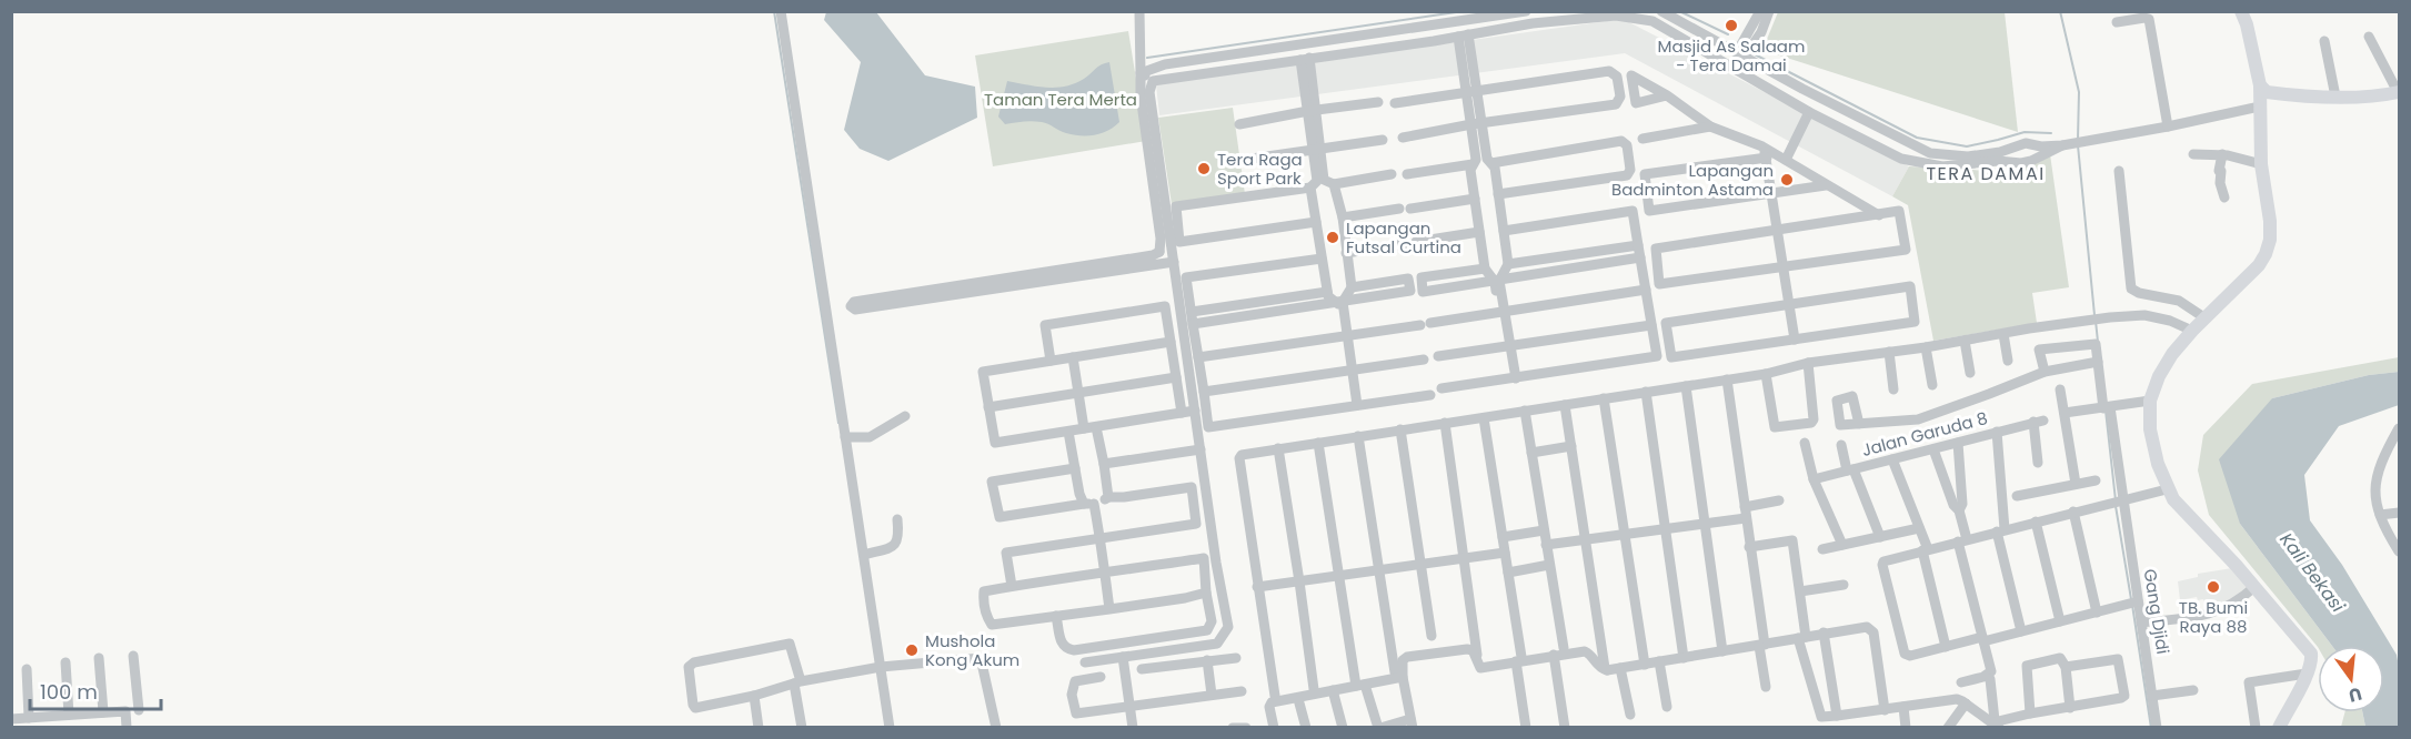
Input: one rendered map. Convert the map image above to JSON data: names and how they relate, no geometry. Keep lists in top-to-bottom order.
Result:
{
  "streets": {
    "street": ["Jalan Garuda 8", "Gang Djidi"]
  },
  "districts": ["TERA DAMAI"],
  "water": ["Kali Bekasi"],
  "parks": ["Taman Tera Merta"],
  "places": [
    "Masjid As Salaam - Tera Damai",
    "Tera Raga Sport Park",
    "Lapangan Badminton Astama",
    "Lapangan Futsal Curtina",
    "TB. Bumi Raya 88",
    "Mushola Kong Akum"
  ],
  "scale_bar": "100 m",
  "north": "bottom"
}
